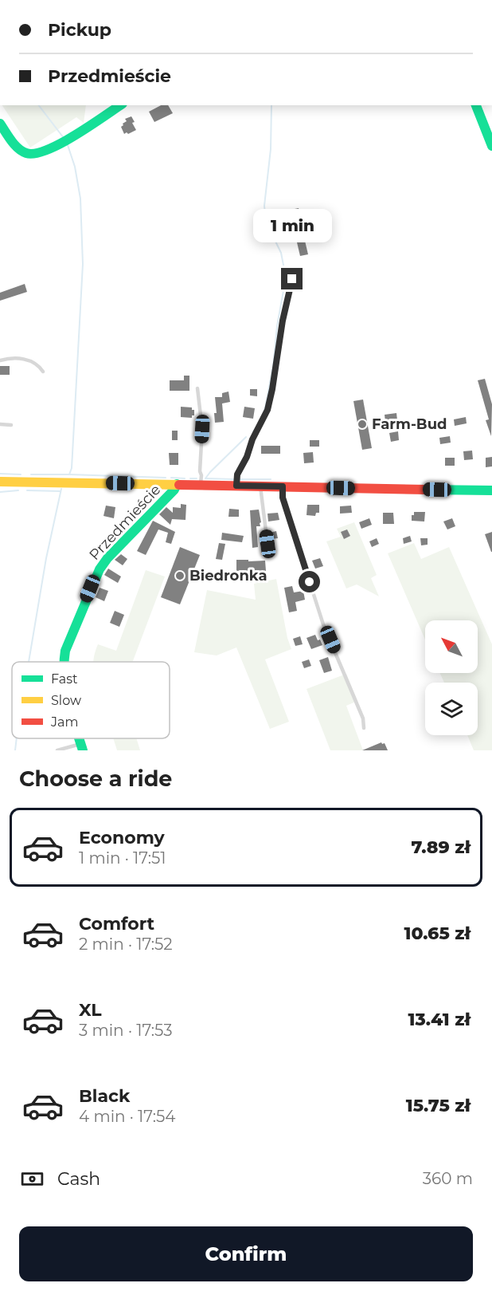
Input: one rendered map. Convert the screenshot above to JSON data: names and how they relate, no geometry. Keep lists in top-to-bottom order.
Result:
{
  "streets": {
    "main road": ["Przedmieście"]
  },
  "places": ["Farm-Bud", "Biedronka"],
  "legend": ["Fast", "Slow", "Jam"],
  "north": "top left",
  "page": {
    "banner": ["Pickup", "Przedmieście"],
    "bubble": "1 min",
    "heading": "Choose a ride",
    "list": [
      {
        "name": "Economy",
        "note": "1 min · 17:51",
        "value": "7.89 zł"
      },
      {
        "name": "Comfort",
        "note": "2 min · 17:52",
        "value": "10.65 zł"
      },
      {
        "name": "XL",
        "note": "3 min · 17:53",
        "value": "13.41 zł"
      },
      {
        "name": "Black",
        "note": "4 min · 17:54",
        "value": "15.75 zł"
      }
    ],
    "pay": ["Cash", "360 m"],
    "buttons": "Confirm"
  }
}
